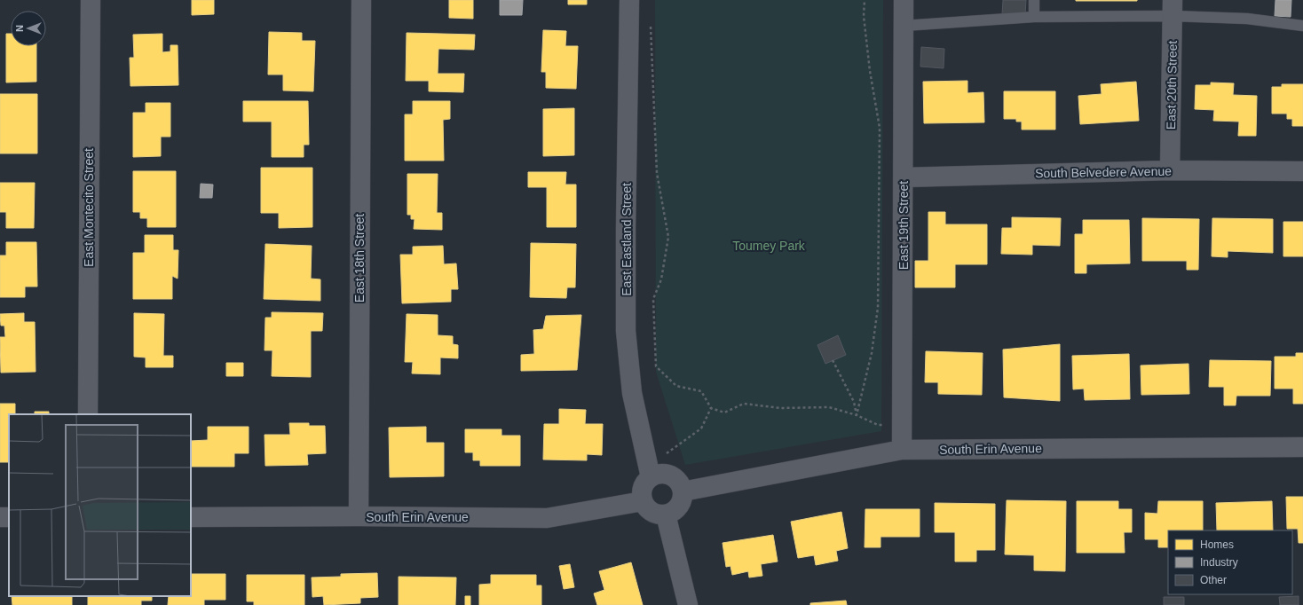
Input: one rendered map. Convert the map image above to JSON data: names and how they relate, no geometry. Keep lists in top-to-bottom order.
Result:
{
  "streets": {
    "street": [
      "East 20th Street",
      "South Belvedere Avenue",
      "East Montecito Street",
      "East 19th Street",
      "East Eastland Street",
      "East 18th Street",
      "South Erin Avenue"
    ]
  },
  "crossings": [
    ["East 20th Street", "South Belvedere Avenue"],
    ["South Belvedere Avenue", "East 19th Street"],
    ["East 19th Street", "South Erin Avenue"],
    ["East Eastland Street", "South Erin Avenue"],
    ["East 18th Street", "South Erin Avenue"]
  ],
  "parks": ["Toumey Park"],
  "legend": ["Homes", "Industry", "Other"],
  "north": "left"
}
